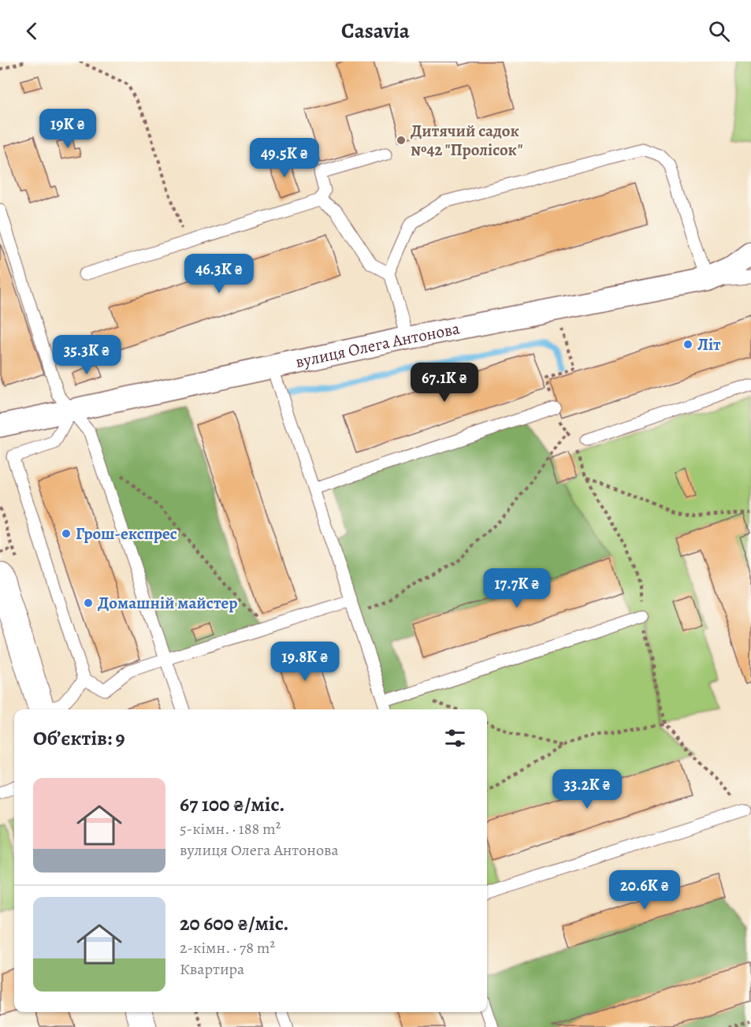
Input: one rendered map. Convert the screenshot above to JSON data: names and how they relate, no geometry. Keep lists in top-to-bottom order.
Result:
{
  "streets": {
    "street": ["вулиця Олега Антонова"]
  },
  "places": [
    "Дитячий садок №42 \"Пролісок\"",
    "Літ",
    "Грош-експрес",
    "Домашній майстер"
  ],
  "page": {
    "header": "Casavia",
    "price": [
      "19K ₴",
      "49.5K ₴",
      "46.3K ₴",
      "35.3K ₴",
      "67.1K ₴",
      "17.7K ₴",
      "19.8K ₴",
      "33.2K ₴",
      "20.6K ₴"
    ],
    "heading": "Об’єктів: 9",
    "list": [
      {
        "name": "67 100 ₴/міс.",
        "note": "5-кімн. · 188 m² · вулиця Олега Антонова"
      },
      {
        "name": "20 600 ₴/міс.",
        "note": "2-кімн. · 78 m² · Квартира"
      }
    ]
  }
}
